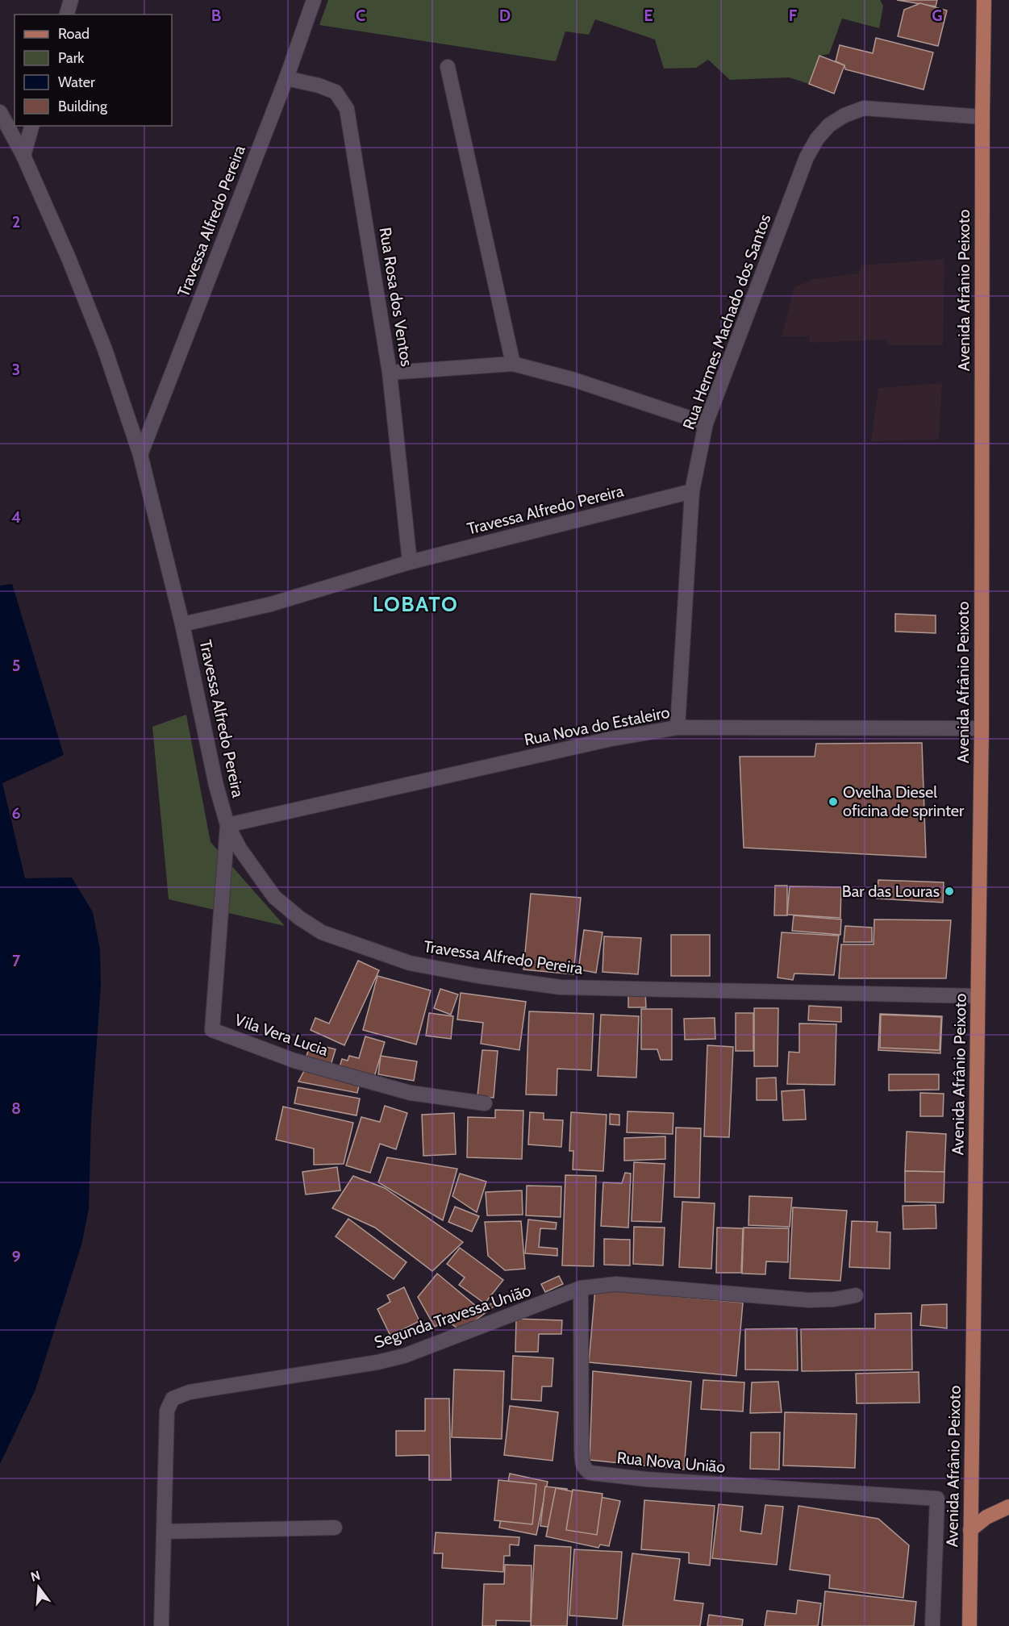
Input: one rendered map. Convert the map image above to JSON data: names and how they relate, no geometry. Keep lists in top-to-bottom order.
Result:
{
  "streets": {
    "main road": ["Avenida Afrânio Peixoto"],
    "street": [
      "Travessa Alfredo Pereira",
      "Rua Rosa dos Ventos",
      "Rua Hermes Machado dos Santos",
      "Rua Nova do Estaleiro",
      "Vila Vera Lucia",
      "Segunda Travessa União",
      "Rua Nova União"
    ]
  },
  "crossings": [
    ["Travessa Alfredo Pereira", "Avenida Afrânio Peixoto"],
    ["Travessa Alfredo Pereira", "Rua Rosa dos Ventos"],
    ["Travessa Alfredo Pereira", "Rua Hermes Machado dos Santos"],
    ["Travessa Alfredo Pereira", "Rua Nova do Estaleiro"],
    ["Travessa Alfredo Pereira", "Vila Vera Lucia"],
    ["Avenida Afrânio Peixoto", "Rua Hermes Machado dos Santos"],
    ["Avenida Afrânio Peixoto", "Rua Nova do Estaleiro"],
    ["Rua Hermes Machado dos Santos", "Rua Nova do Estaleiro"],
    ["Rua Nova do Estaleiro", "Vila Vera Lucia"],
    ["Segunda Travessa União", "Rua Nova União"]
  ],
  "districts": ["LOBATO"],
  "places": ["Ovelha Diesel oficina de sprinter", "Bar das Louras"],
  "legend": [
    "Road",
    "Park",
    "Water",
    "Building"
  ],
  "north": "top",
  "grid": {
    "columns": [
      "B",
      "C",
      "D",
      "E",
      "F",
      "G"
    ],
    "rows": [
      "2",
      "3",
      "4",
      "5",
      "6",
      "7",
      "8",
      "9"
    ]
  }
}
